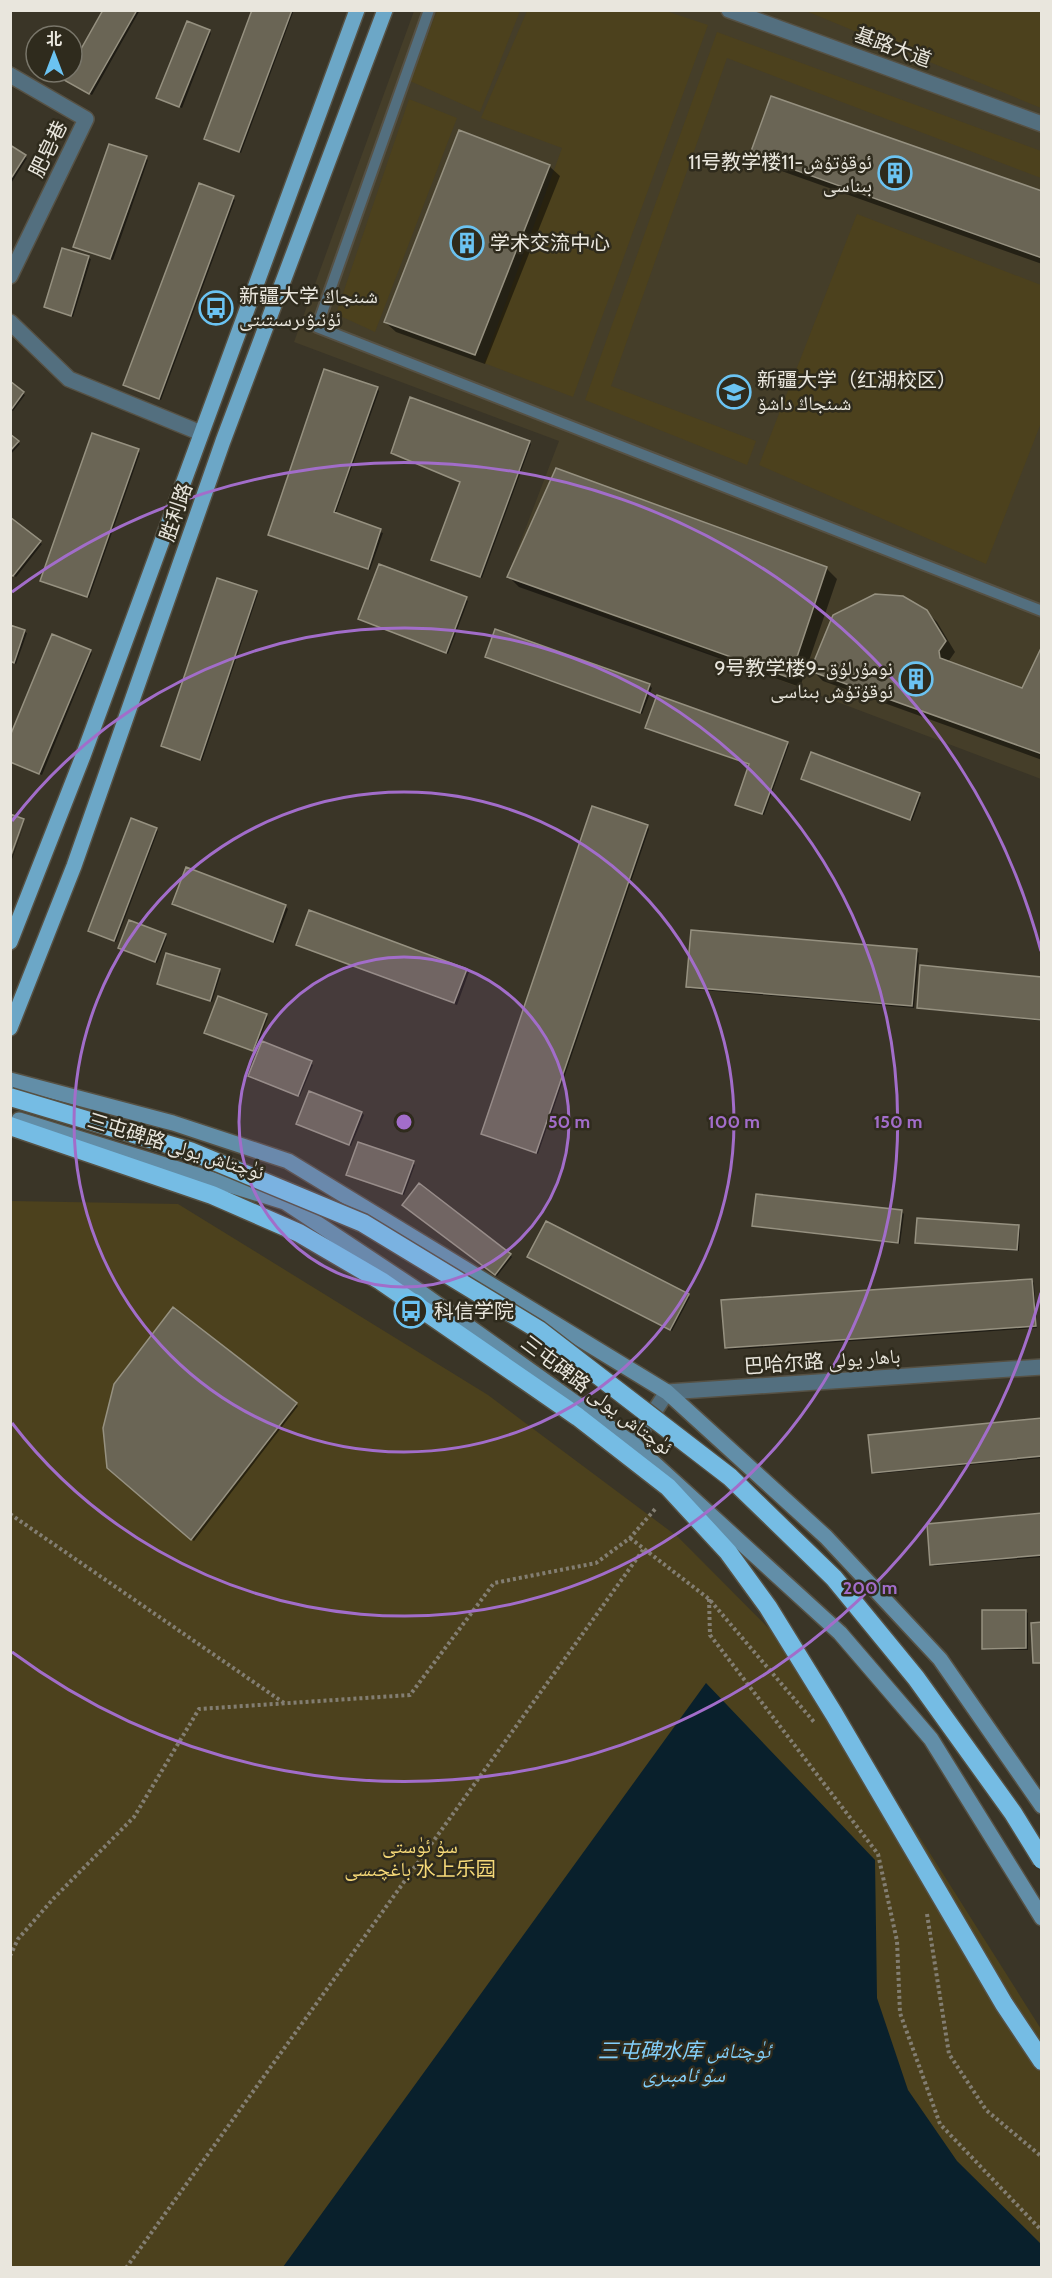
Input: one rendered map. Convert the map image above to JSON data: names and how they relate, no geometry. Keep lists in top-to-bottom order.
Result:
{
  "streets": {
    "main road": ["胜利路", "三屯碑路 ئۈچتاش يولى"],
    "street": ["基路大道", "肥皂巷", "巴哈尔路 باھار يولى"]
  },
  "crossings": [
    ["三屯碑路 ئۈچتاش يولى", "巴哈尔路 باھار يولى"]
  ],
  "water": ["三屯碑水库 ئۈچتاش سۇ ئامبىرى"],
  "parks": ["سۇ ئۈستى باغچىسى 水上乐园"],
  "places": {
    "building": ["11号教学楼11-ئوقۇتۇش بىناسى", "学术交流中心", "9号教学楼9-نومۇرلۇق ئوقۇتۇش بىناسى"],
    "bus stop": ["新疆大学 شىنجاڭ ئۇنىۋىرسىتىتى", "科信学院"],
    "school or university": ["新疆大学（红湖校区） شىنجاڭ داشۆ"]
  },
  "north": "top",
  "rings": [
    "50 m",
    "100 m",
    "150 m",
    "200 m"
  ]
}
